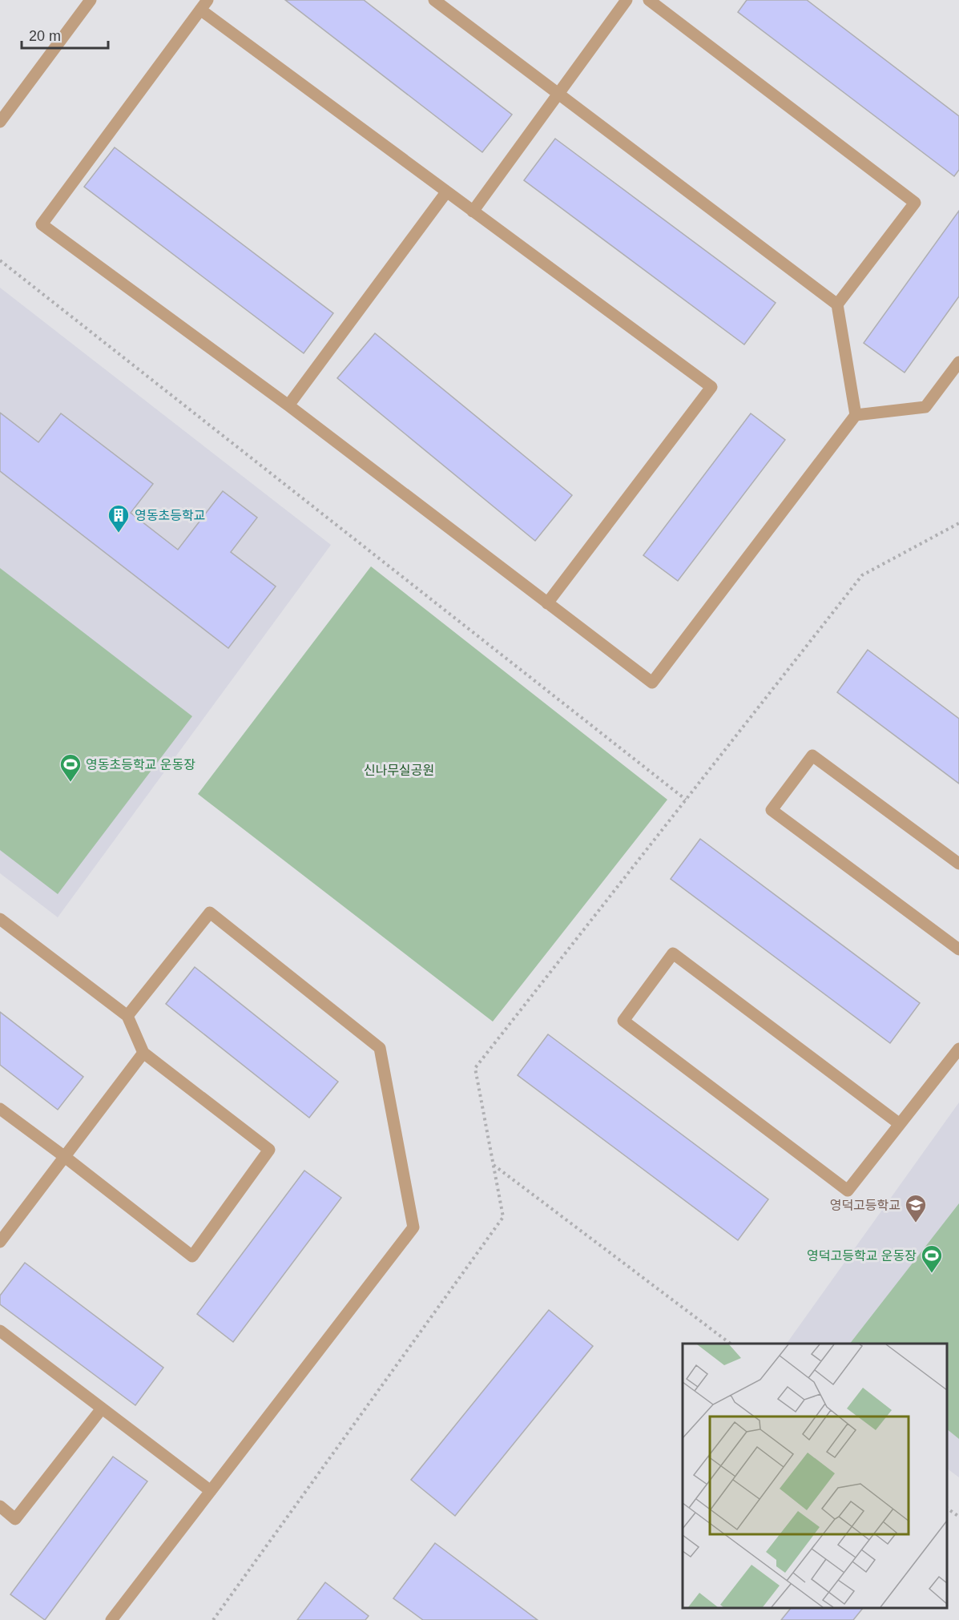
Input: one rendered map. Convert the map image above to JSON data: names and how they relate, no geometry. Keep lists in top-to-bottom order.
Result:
{
  "parks": ["신나무실공원"],
  "places": {
    "building": ["영동초등학교"],
    "sports": ["영동초등학교 운동장", "영덕고등학교 운동장"],
    "school or university": ["영덕고등학교"]
  },
  "scale_bar": "20 m"
}
